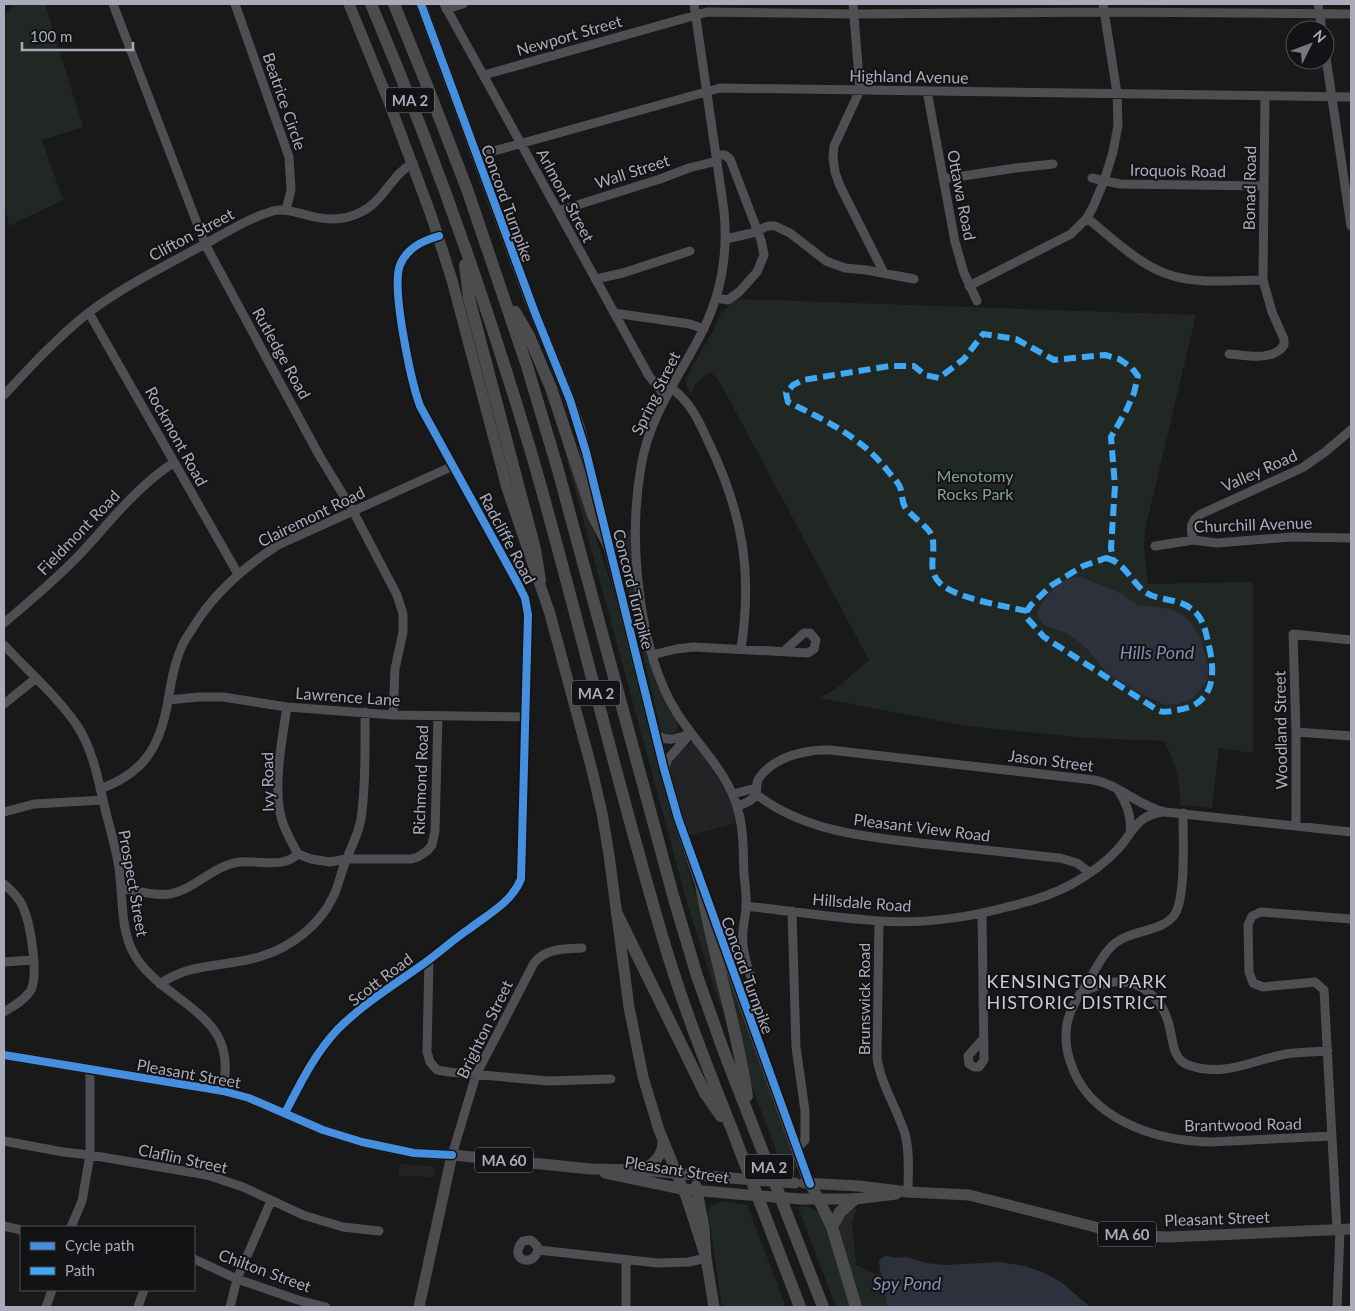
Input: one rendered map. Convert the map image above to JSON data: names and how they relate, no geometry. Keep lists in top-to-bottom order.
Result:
{
  "streets": {
    "highway": ["MA 2"],
    "main road": [
      "Concord Turnpike",
      "Brighton Street",
      "Pleasant Street",
      "MA 60"
    ],
    "street": [
      "Newport Street",
      "Highland Avenue",
      "Beatrice Circle",
      "Iroquois Road",
      "Wall Street",
      "Bonad Road",
      "Arlmont Street",
      "Ottawa Road",
      "Clifton Street",
      "Rutledge Road",
      "Spring Street",
      "Rockmont Road",
      "Valley Road",
      "Clairemont Road",
      "Churchill Avenue",
      "Fieldmont Road",
      "Radcliffe Road",
      "Lawrence Lane",
      "Woodland Street",
      "Jason Street",
      "Richmond Road",
      "Ivy Road",
      "Pleasant View Road",
      "Prospect Street",
      "Hillsdale Road",
      "Scott Road",
      "Brunswick Road",
      "Brantwood Road",
      "Claflin Street",
      "Chilton Street"
    ]
  },
  "crossings": [
    ["Newport Street", "Arlmont Street"],
    ["Newport Street", "Spring Street"],
    ["Highland Avenue", "Bonad Road"],
    ["Highland Avenue", "Arlmont Street"],
    ["Highland Avenue", "Ottawa Road"],
    ["Highland Avenue", "Concord Turnpike"],
    ["Highland Avenue", "Spring Street"],
    ["Beatrice Circle", "Clifton Street"],
    ["Iroquois Road", "Bonad Road"],
    ["Wall Street", "Arlmont Street"],
    ["Wall Street", "Spring Street"],
    ["Arlmont Street", "Spring Street"],
    ["Concord Turnpike", "Pleasant Street"],
    ["Clifton Street", "Rutledge Road"],
    ["Clifton Street", "Rockmont Road"],
    ["Rutledge Road", "Clairemont Road"],
    ["Rutledge Road", "Lawrence Lane"],
    ["Spring Street", "Jason Street"],
    ["Spring Street", "Hillsdale Road"],
    ["Rockmont Road", "Clairemont Road"],
    ["Rockmont Road", "Fieldmont Road"],
    ["Valley Road", "Churchill Avenue"],
    ["Clairemont Road", "Radcliffe Road"],
    ["Clairemont Road", "Lawrence Lane"],
    ["Clairemont Road", "Prospect Street"],
    ["Radcliffe Road", "Lawrence Lane"],
    ["Radcliffe Road", "Scott Road"],
    ["Lawrence Lane", "Richmond Road"],
    ["Lawrence Lane", "Ivy Road"],
    ["Woodland Street", "Jason Street"],
    ["Jason Street", "Pleasant View Road"],
    ["Jason Street", "Hillsdale Road"],
    ["Jason Street", "Brantwood Road"],
    ["Richmond Road", "Ivy Road"],
    ["Pleasant View Road", "Hillsdale Road"],
    ["Prospect Street", "Pleasant Street"],
    ["Hillsdale Road", "Brunswick Road"],
    ["Scott Road", "Pleasant Street"],
    ["Brunswick Road", "Pleasant Street"],
    ["Brighton Street", "Pleasant Street"]
  ],
  "districts": ["KENSINGTON PARK HISTORIC DISTRICT"],
  "water": ["Hills Pond", "Spy Pond"],
  "parks": ["Menotomy Rocks Park"],
  "legend": ["Cycle path", "Path"],
  "scale_bar": "100 m",
  "north": "top right"
}
